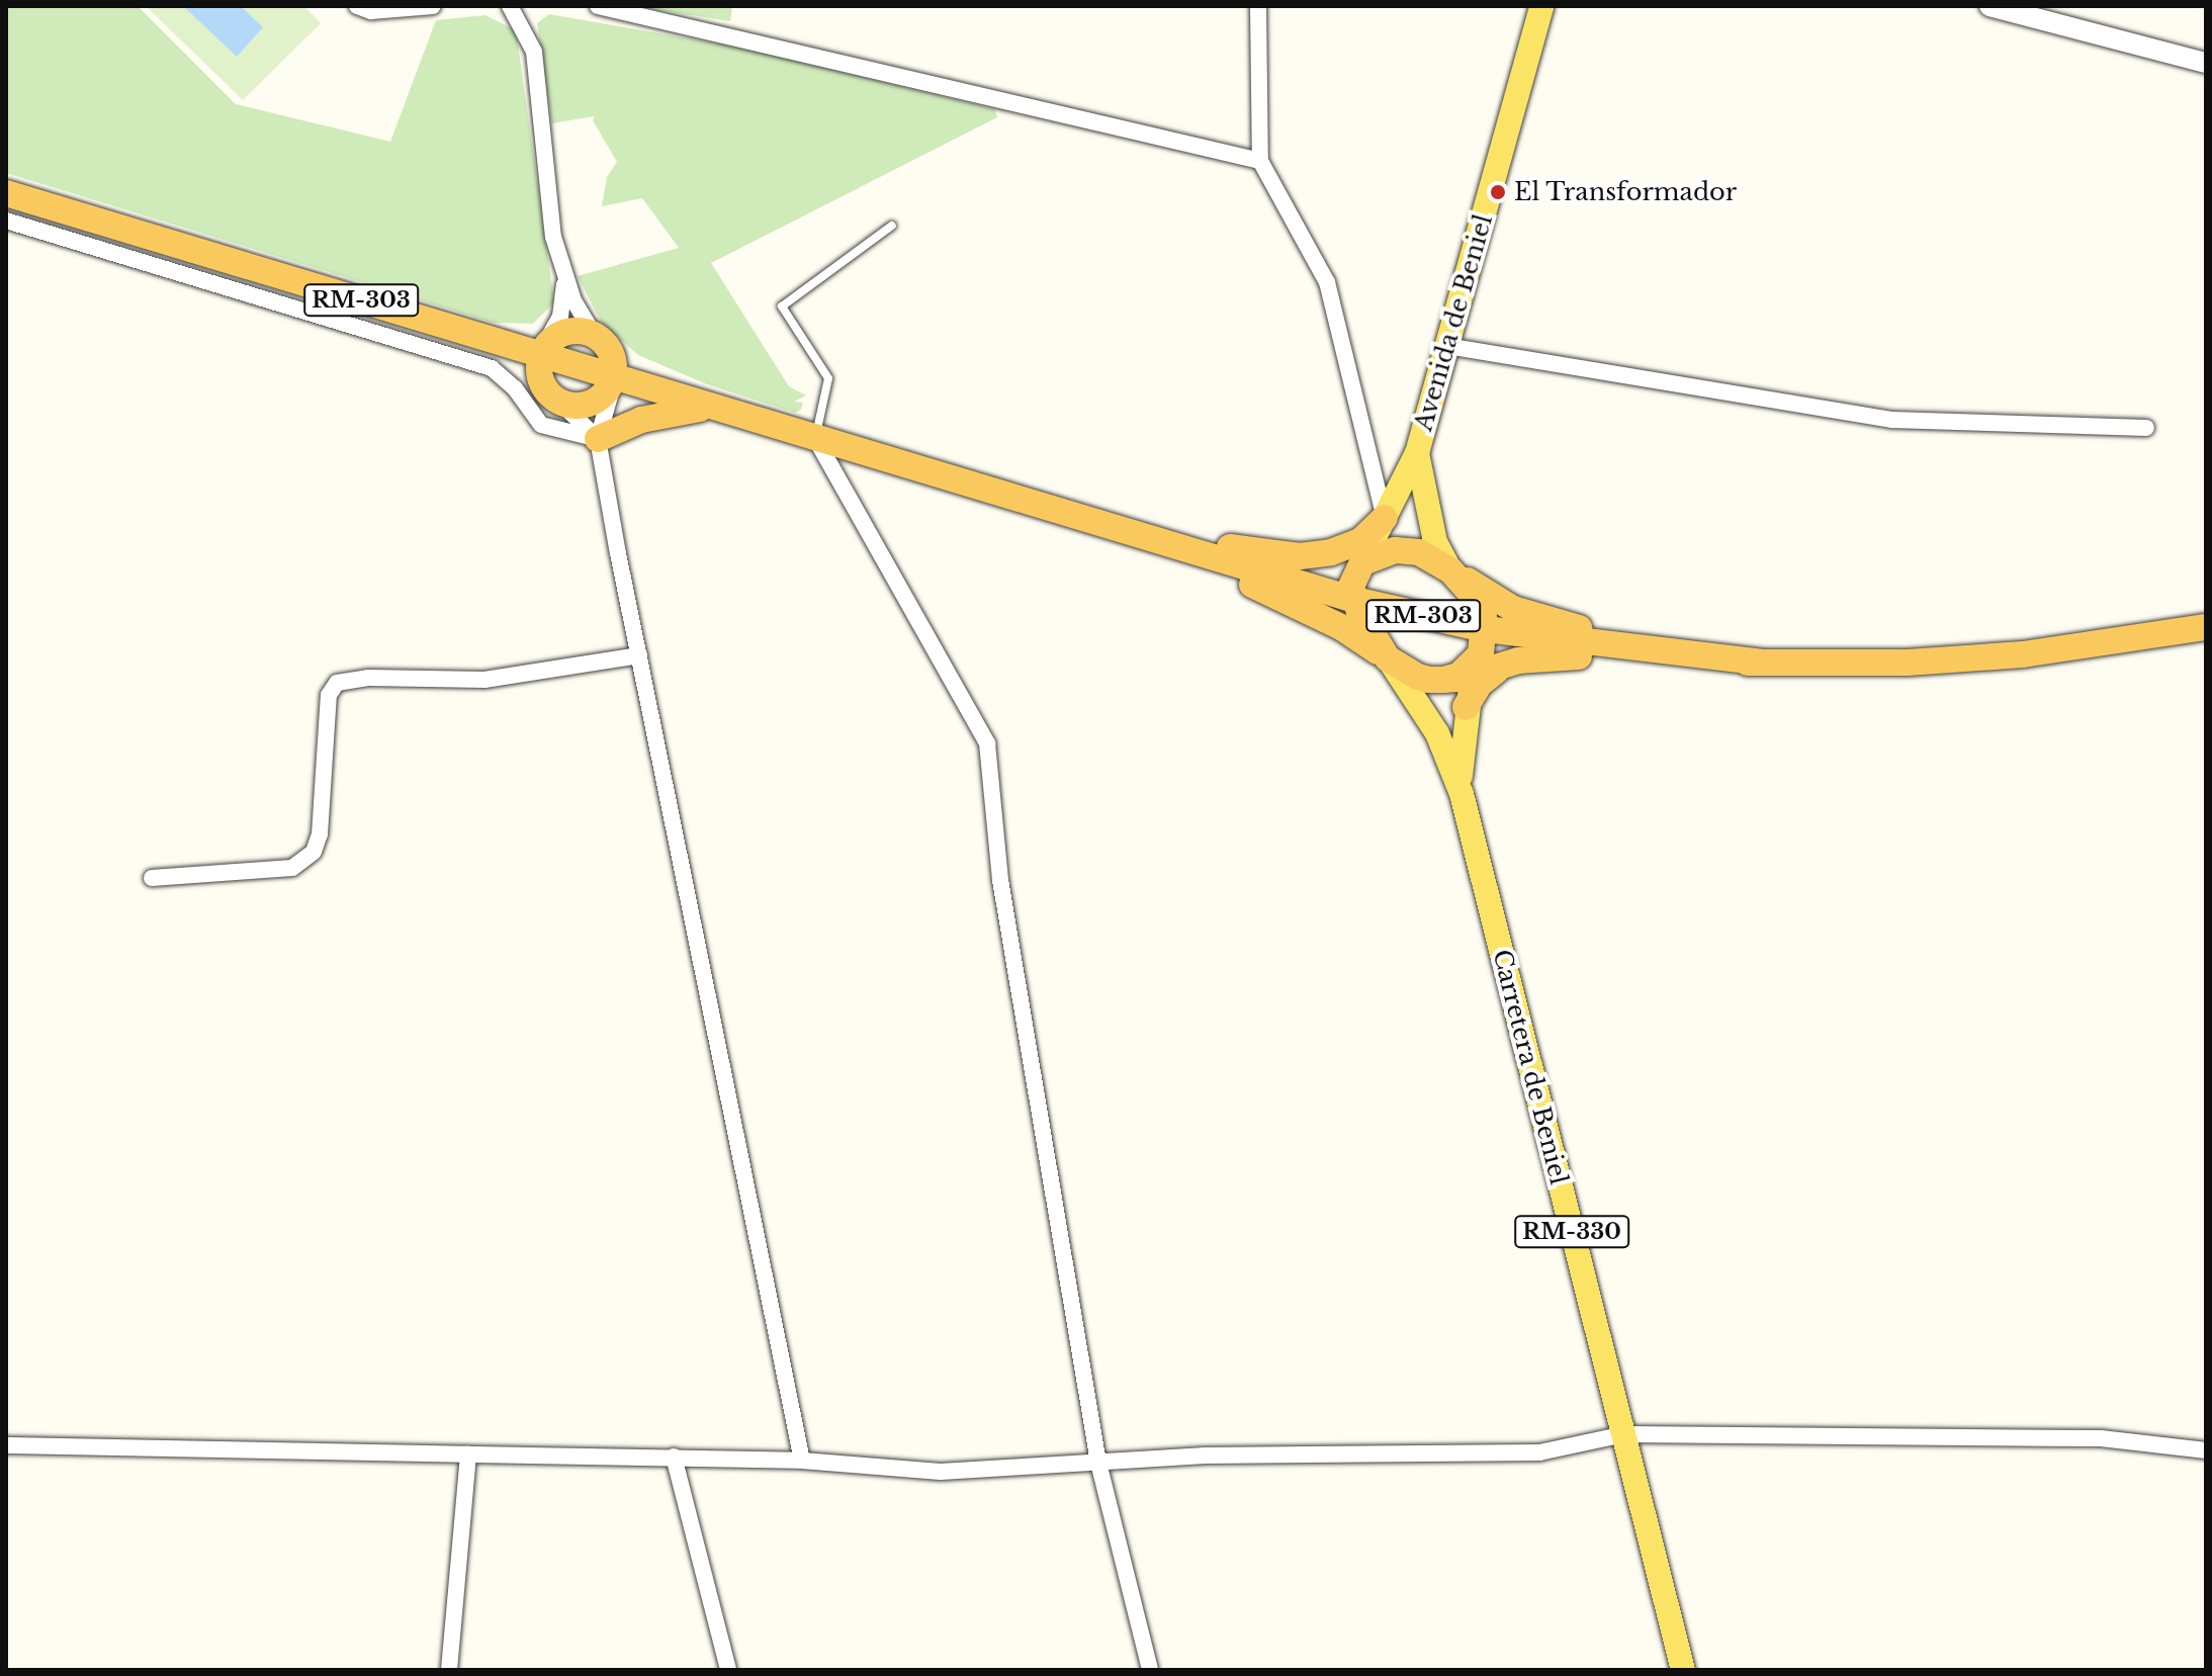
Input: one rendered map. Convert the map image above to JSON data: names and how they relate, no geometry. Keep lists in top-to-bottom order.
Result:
{
  "streets": {
    "highway": ["RM-303"],
    "main road": ["Avenida de Beniel", "Carretera de Beniel", "RM-330"]
  },
  "places": ["El Transformador"]
}
